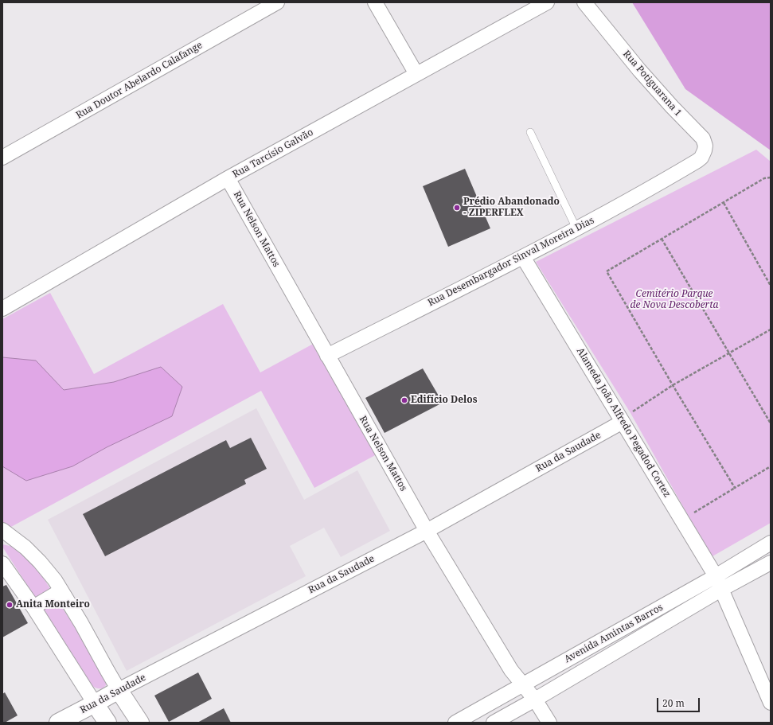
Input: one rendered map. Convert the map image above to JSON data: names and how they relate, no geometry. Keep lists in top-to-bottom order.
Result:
{
  "streets": {
    "main road": ["Rua da Saudade"],
    "street": [
      "Rua Doutor Abelardo Calafange",
      "Rua Potiguarana 1",
      "Rua Tarcísio Galvão",
      "Rua Nelson Mattos",
      "Rua Desembargador Sinval Moreira Dias",
      "Alameda João Alfredo Pegadod Cortez",
      "Avenida Amintas Barros"
    ]
  },
  "crossings": [
    ["Rua Potiguarana 1", "Rua Desembargador Sinval Moreira Dias"],
    ["Rua Tarcísio Galvão", "Rua Nelson Mattos"],
    ["Rua Nelson Mattos", "Rua Desembargador Sinval Moreira Dias"],
    ["Rua Nelson Mattos", "Rua da Saudade"],
    ["Rua Nelson Mattos", "Avenida Amintas Barros"],
    ["Rua Desembargador Sinval Moreira Dias", "Alameda João Alfredo Pegadod Cortez"],
    ["Alameda João Alfredo Pegadod Cortez", "Rua da Saudade"],
    ["Alameda João Alfredo Pegadod Cortez", "Avenida Amintas Barros"]
  ],
  "parks": ["Cemitério Parque de Nova Descoberta"],
  "places": ["Prédio Abandonado - ZIPERFLEX", "Edifício Delos", "Anita Monteiro"],
  "scale_bar": "20 m"
}
